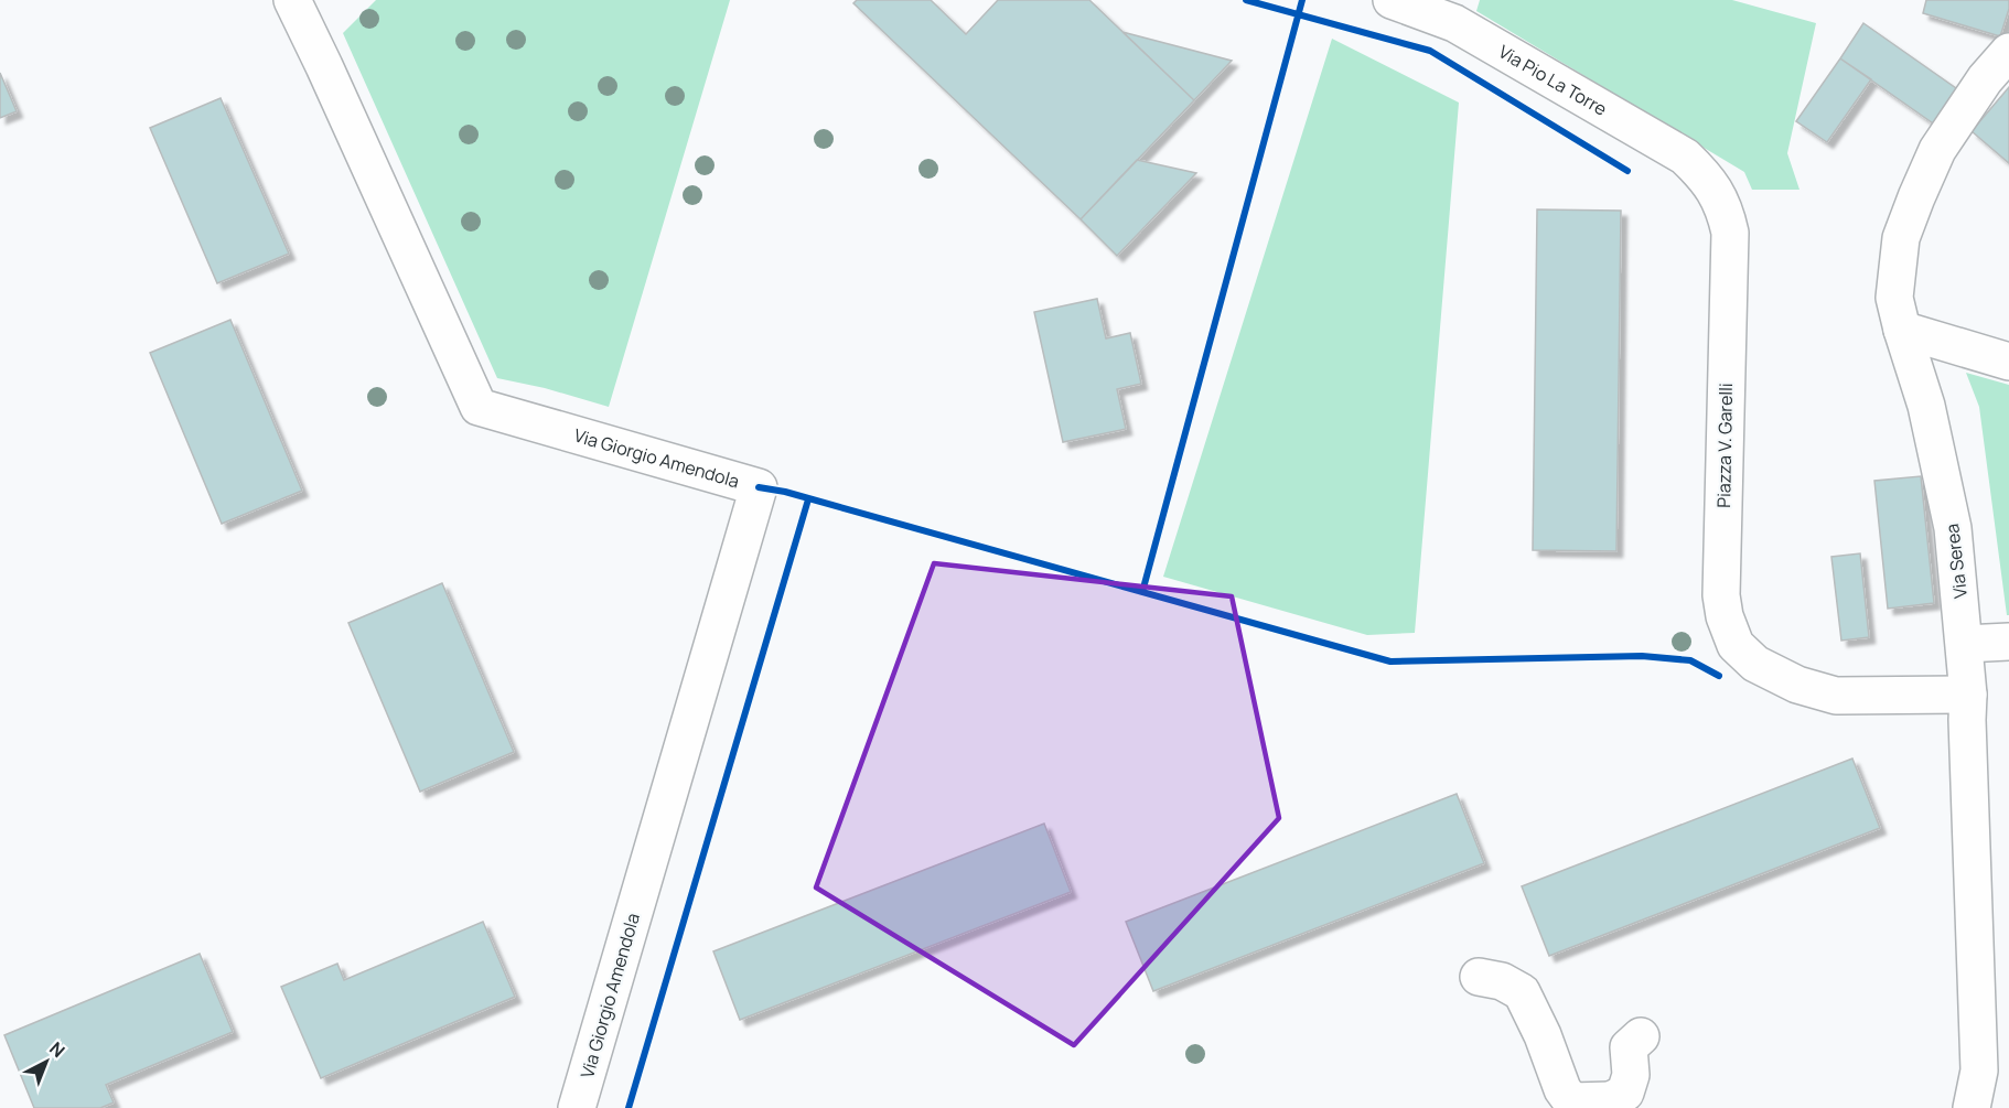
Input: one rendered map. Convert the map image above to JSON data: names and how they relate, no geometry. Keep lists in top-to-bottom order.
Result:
{
  "streets": {
    "street": [
      "Via Pio La Torre",
      "Piazza V. Garelli",
      "Via Giorgio Amendola",
      "Via Serea"
    ]
  },
  "crossings": [
    ["Via Pio La Torre", "Piazza V. Garelli"],
    ["Piazza V. Garelli", "Via Serea"]
  ],
  "north": "top right"
}
